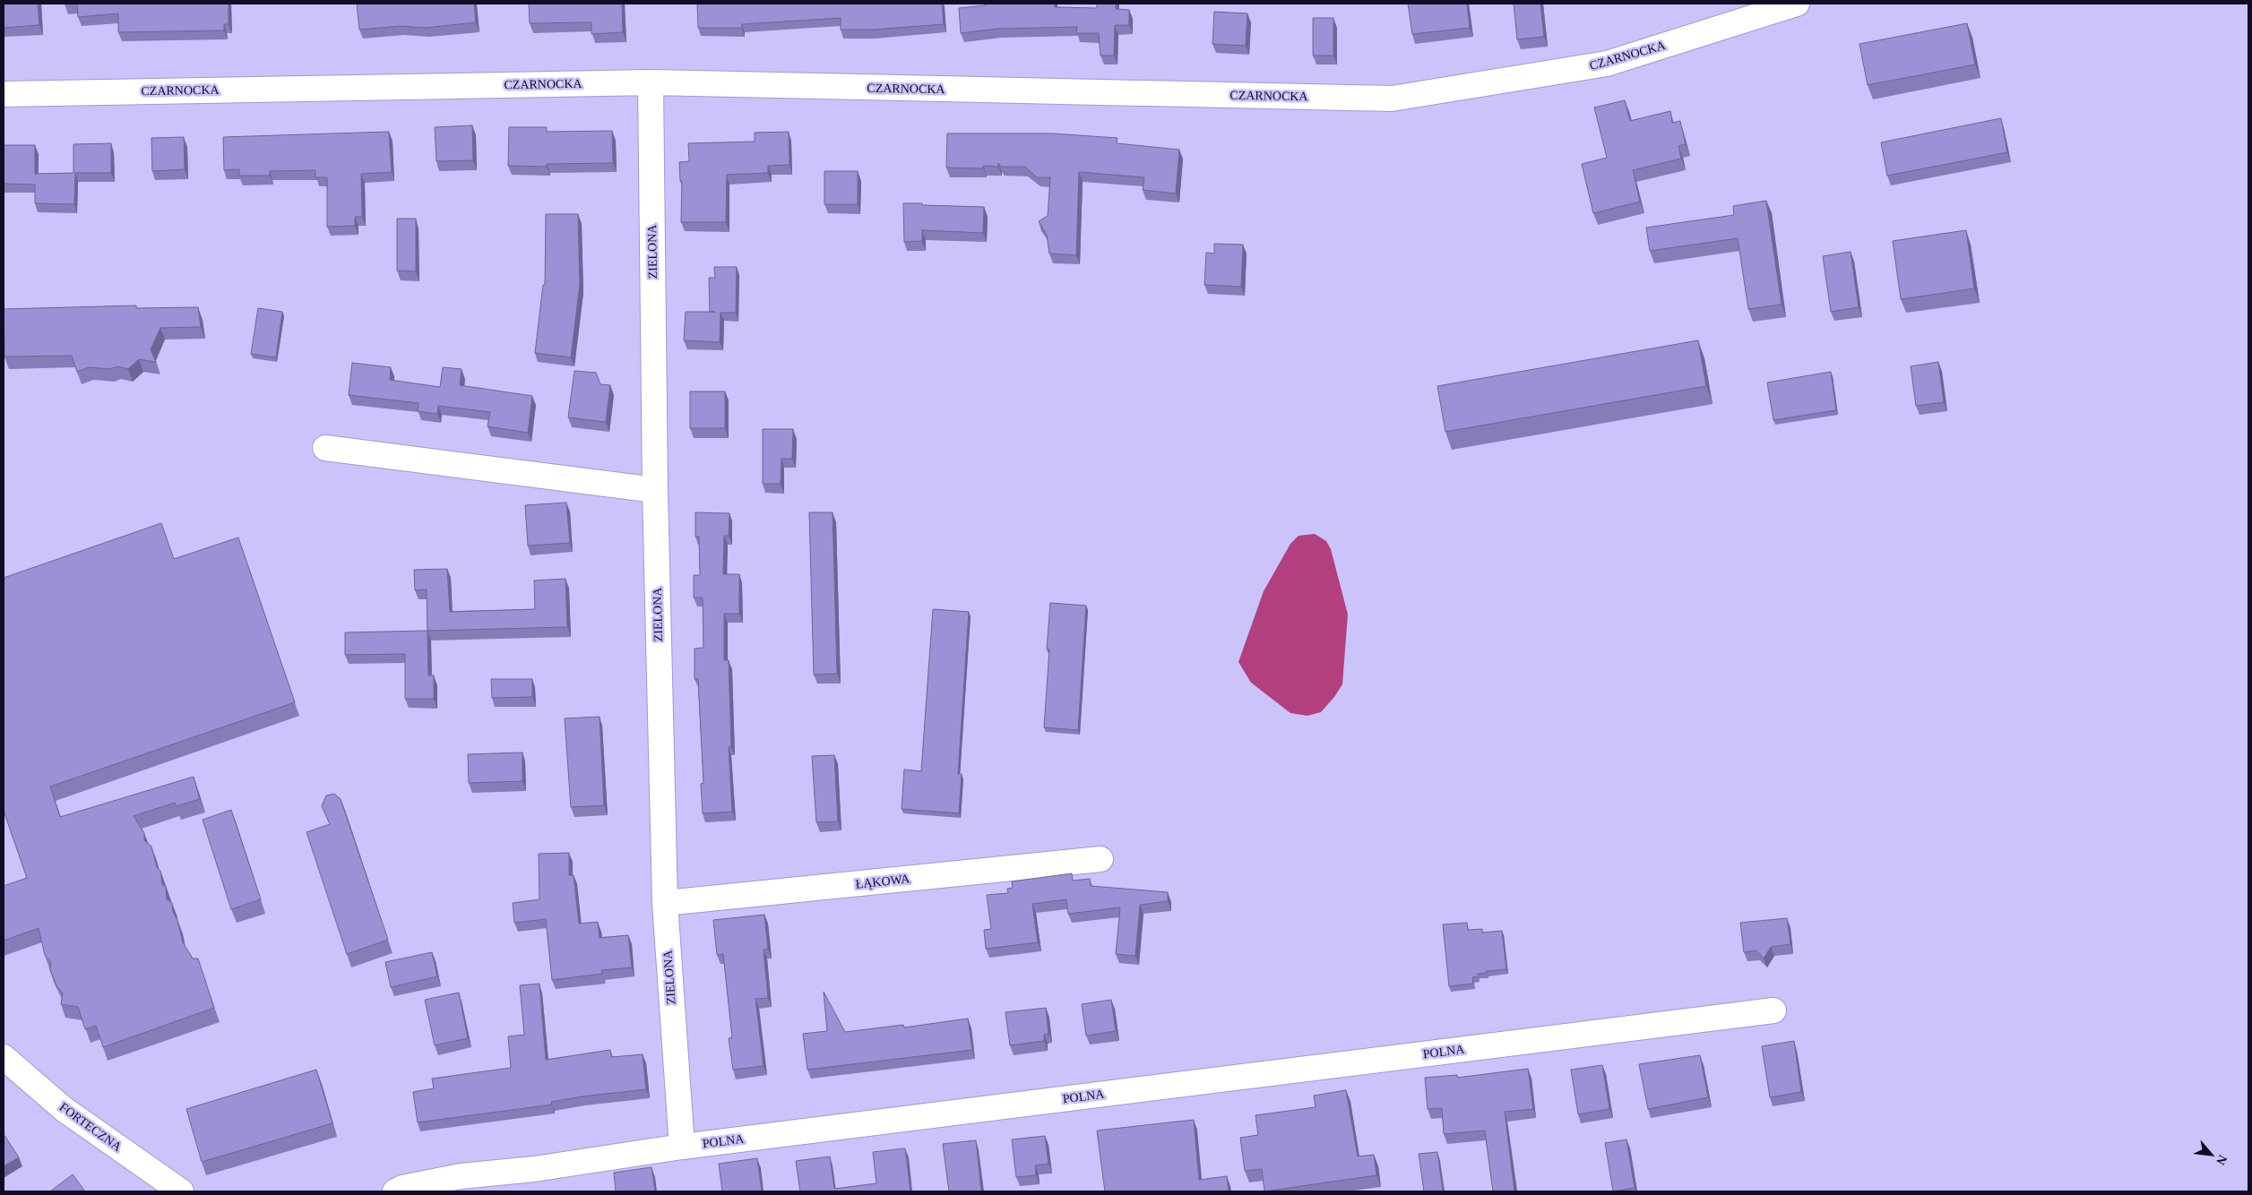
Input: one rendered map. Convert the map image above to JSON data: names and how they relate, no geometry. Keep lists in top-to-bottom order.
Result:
{
  "streets": {
    "street": [
      "CZARNOCKA",
      "ZIELONA",
      "ŁĄKOWA",
      "POLNA",
      "FORTECZNA"
    ]
  },
  "crossings": [
    ["CZARNOCKA", "ZIELONA"],
    ["ZIELONA", "ŁĄKOWA"],
    ["ZIELONA", "POLNA"]
  ],
  "north": "bottom right"
}
